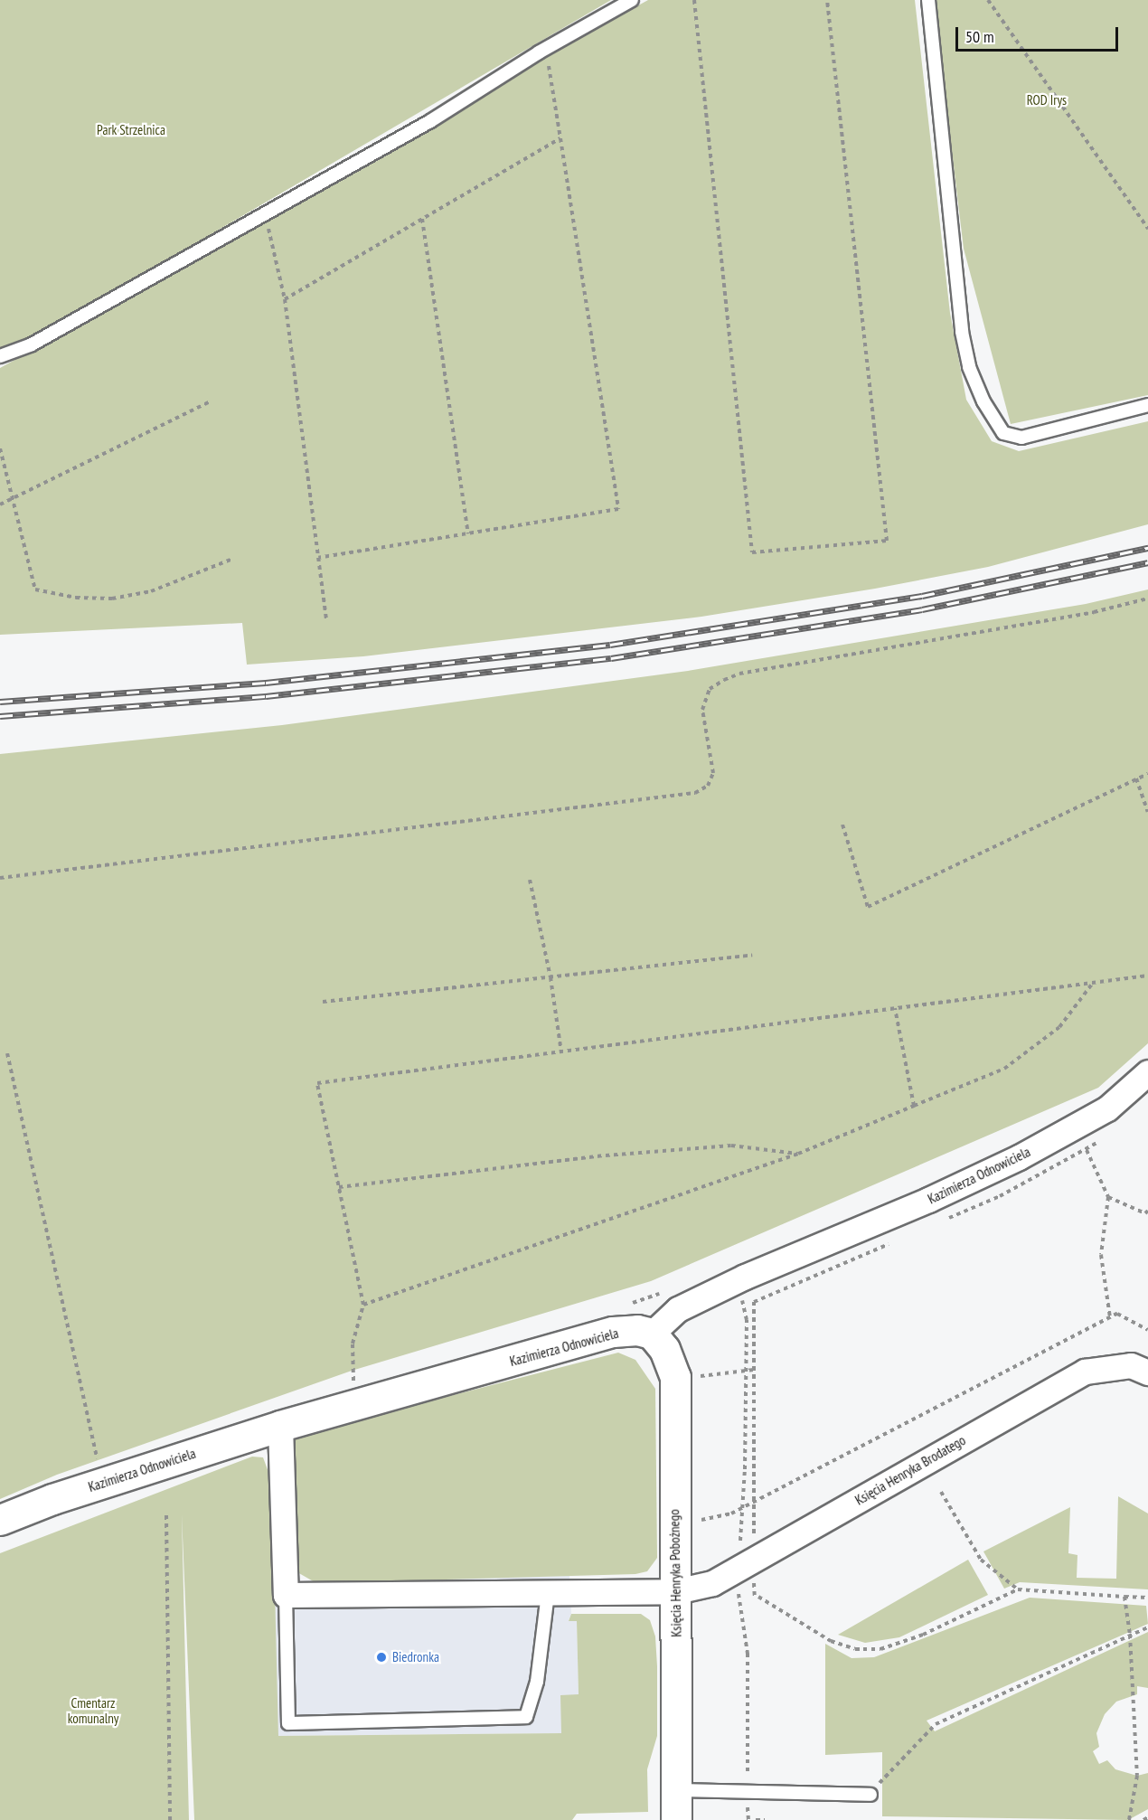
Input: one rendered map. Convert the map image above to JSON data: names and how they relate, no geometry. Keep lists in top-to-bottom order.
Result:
{
  "streets": {
    "street": ["Kazimierza Odnowiciela", "Księcia Henryka Brodatego", "Księcia Henryka Pobożnego"]
  },
  "crossings": [
    ["Kazimierza Odnowiciela", "Księcia Henryka Pobożnego"],
    ["Księcia Henryka Brodatego", "Księcia Henryka Pobożnego"]
  ],
  "parks": ["ROD Irys", "Park Strzelnica", "Cmentarz komunalny"],
  "places": ["Biedronka"],
  "scale_bar": "50 m"
}
